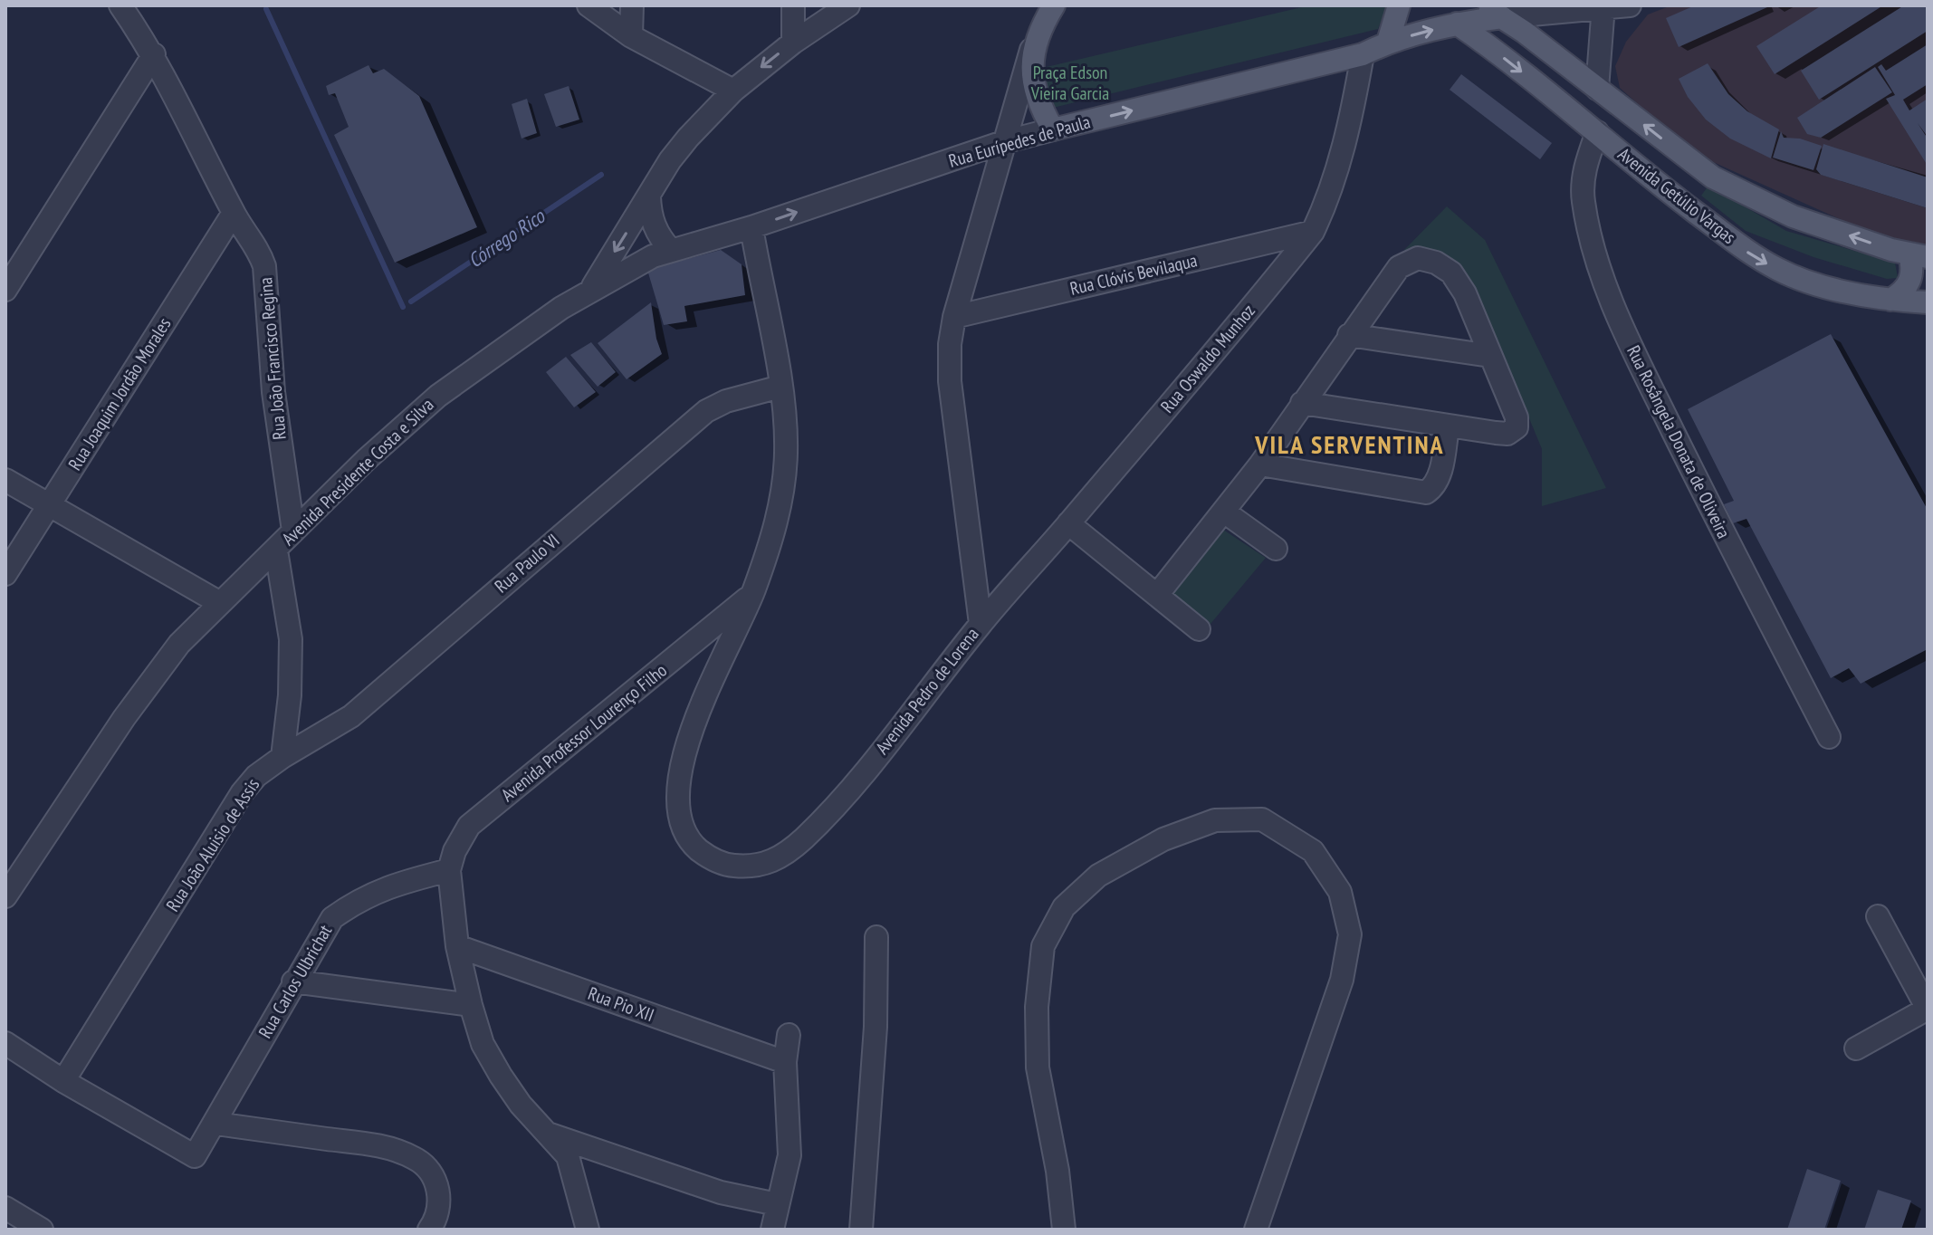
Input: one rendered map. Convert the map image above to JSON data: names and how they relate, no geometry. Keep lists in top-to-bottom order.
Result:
{
  "streets": {
    "main road": ["Rua Eurípedes de Paula", "Avenida Getúlio Vargas", "Avenida Pedro de Lorena"],
    "street": [
      "Rua Clóvis Bevilaqua",
      "Rua João Francisco Regina",
      "Rua Oswaldo Munhoz",
      "Rua Joaquim Jordão Morales",
      "Rua Rosângela Donata de Oliveira",
      "Avenida Presidente Costa e Silva",
      "Rua Paulo VI",
      "Avenida Professor Lourenço Filho",
      "Rua João Aluisio de Assis",
      "Rua Carlos Ulbrichat",
      "Rua Pio XII"
    ]
  },
  "crossings": [
    ["Rua Eurípedes de Paula", "Avenida Getúlio Vargas"],
    ["Rua Eurípedes de Paula", "Rua Oswaldo Munhoz"],
    ["Rua Eurípedes de Paula", "Avenida Presidente Costa e Silva"],
    ["Rua Eurípedes de Paula", "Avenida Pedro de Lorena"],
    ["Avenida Getúlio Vargas", "Rua Rosângela Donata de Oliveira"],
    ["Rua Clóvis Bevilaqua", "Rua Oswaldo Munhoz"],
    ["Rua Clóvis Bevilaqua", "Avenida Pedro de Lorena"],
    ["Rua João Francisco Regina", "Rua Joaquim Jordão Morales"],
    ["Rua João Francisco Regina", "Avenida Presidente Costa e Silva"],
    ["Rua Oswaldo Munhoz", "Avenida Pedro de Lorena"],
    ["Rua Paulo VI", "Rua João Aluisio de Assis"],
    ["Avenida Pedro de Lorena", "Avenida Professor Lourenço Filho"],
    ["Avenida Professor Lourenço Filho", "Rua Carlos Ulbrichat"],
    ["Avenida Professor Lourenço Filho", "Rua Pio XII"],
    ["Rua João Aluisio de Assis", "Rua Carlos Ulbrichat"]
  ],
  "one_way": ["Rua Eurípedes de Paula"],
  "districts": ["VILA SERVENTINA"],
  "water": ["Córrego Rico"],
  "parks": ["Praça Edson Vieira Garcia"]
}
